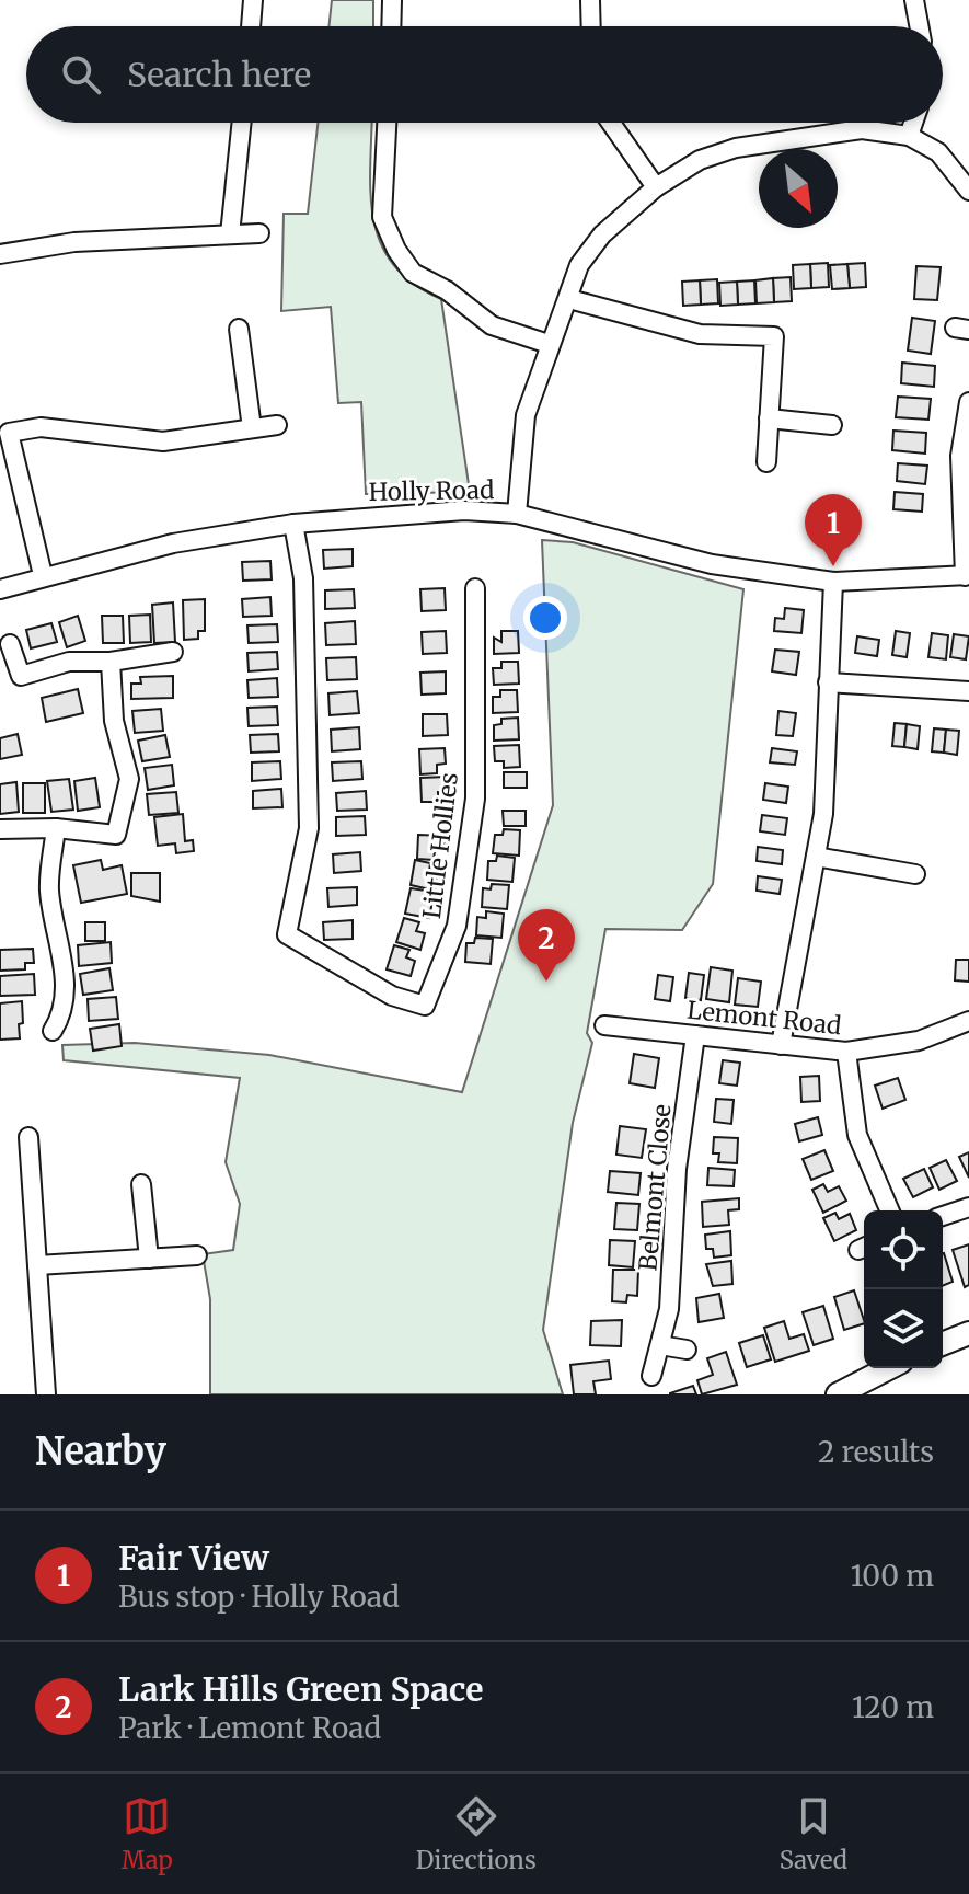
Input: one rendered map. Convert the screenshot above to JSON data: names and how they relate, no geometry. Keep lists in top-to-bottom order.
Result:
{
  "streets": {
    "street": [
      "Holly Road",
      "Little Hollies",
      "Lemont Road",
      "Belmont Close"
    ]
  },
  "crossings": [
    ["Holly Road", "Little Hollies"],
    ["Lemont Road", "Belmont Close"]
  ],
  "north": "bottom right",
  "page": {
    "search": "Search here",
    "pins": ["1", "2"],
    "heading": ["Nearby", "2 results"],
    "list": [
      {
        "mark": "1",
        "name": "Fair View",
        "note": "Bus stop · Holly Road",
        "value": "100 m"
      },
      {
        "mark": "2",
        "name": "Lark Hills Green Space",
        "note": "Park · Lemont Road",
        "value": "120 m"
      }
    ],
    "nav": ["Map", "Directions", "Saved"]
  }
}
